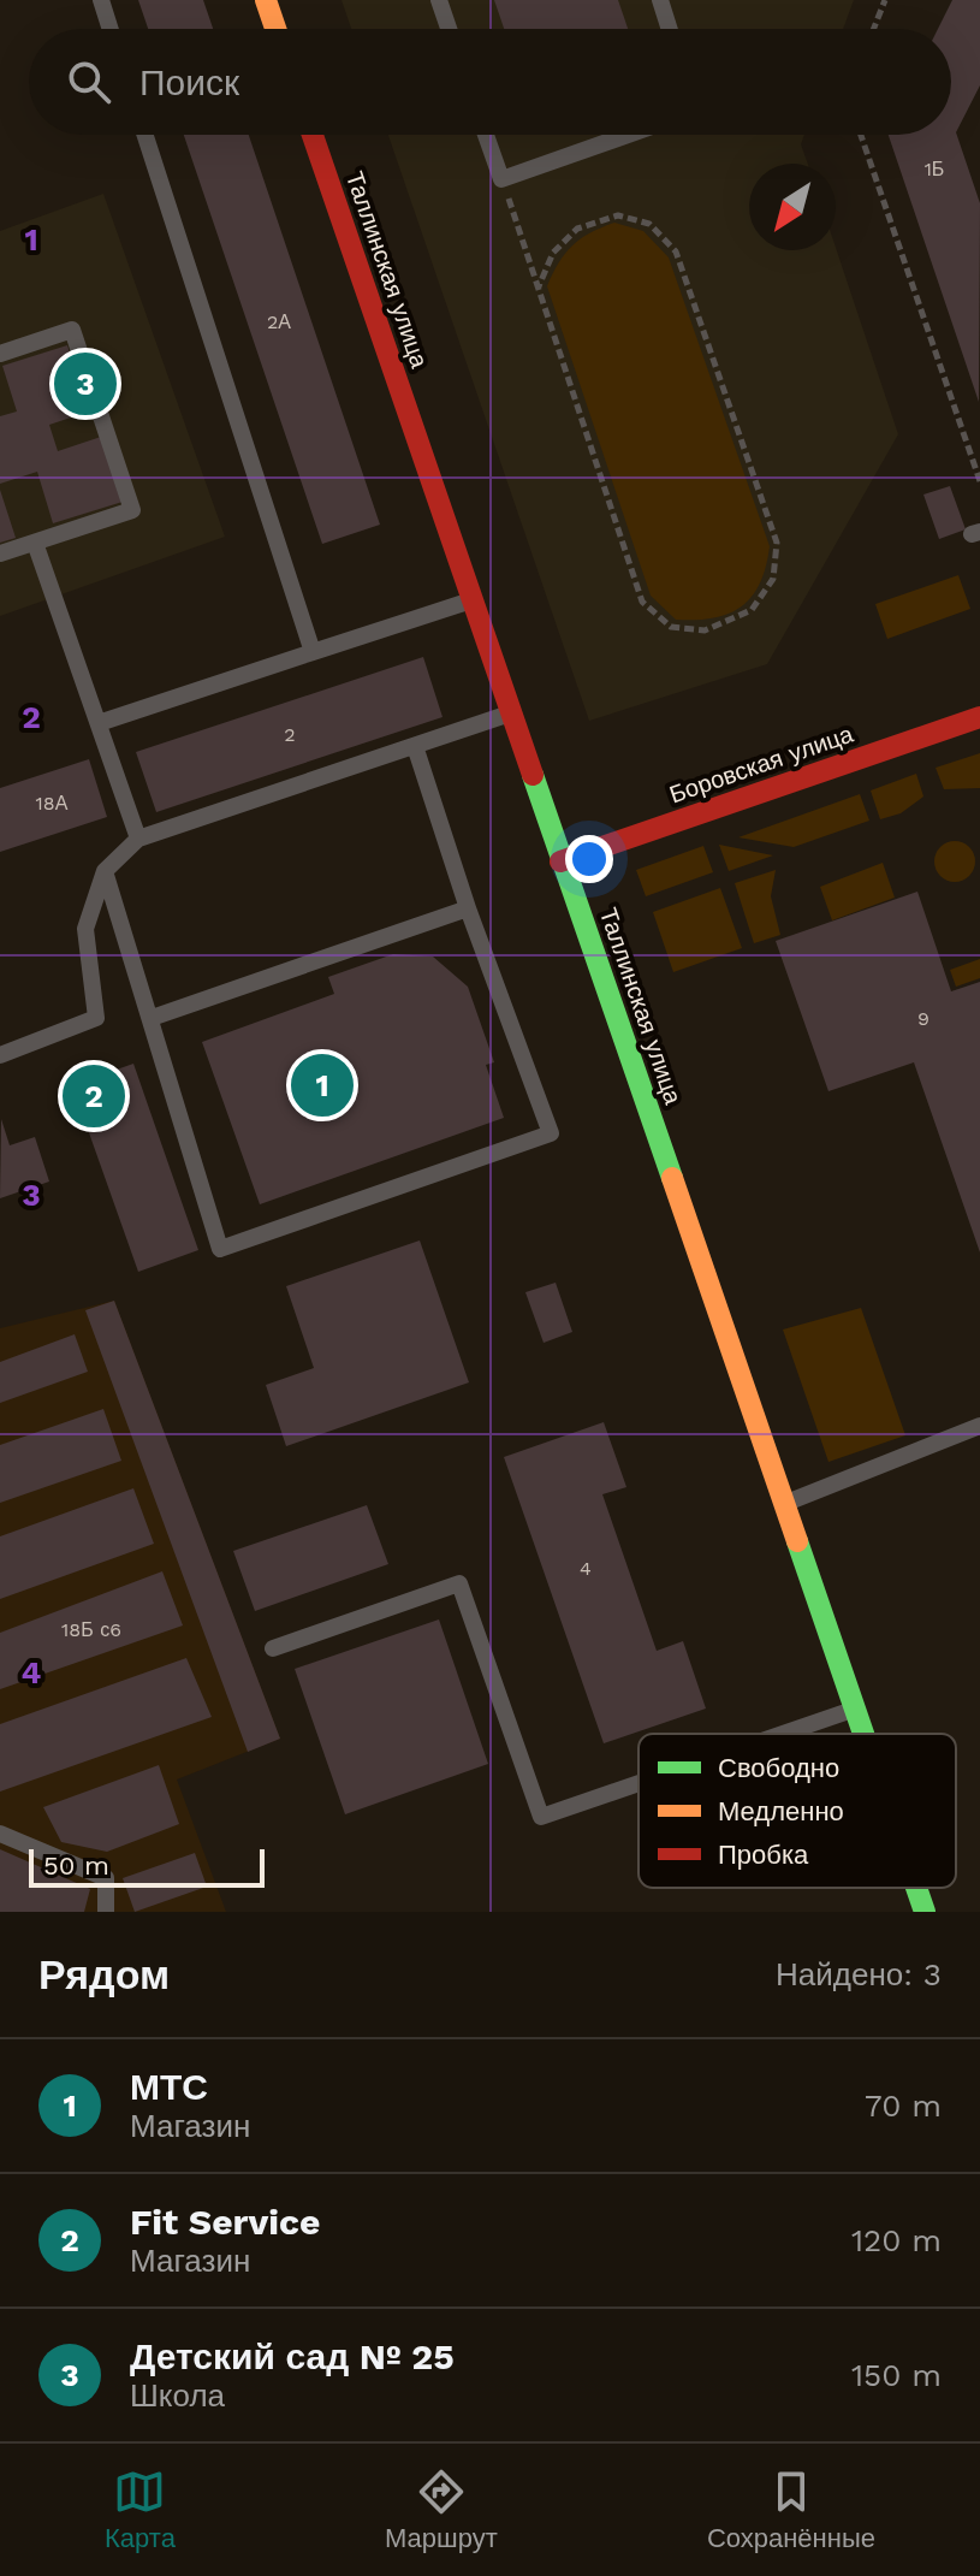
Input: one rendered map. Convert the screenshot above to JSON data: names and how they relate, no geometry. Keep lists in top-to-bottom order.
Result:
{
  "streets": {
    "street": ["Таллинская улица", "Боровская улица"]
  },
  "crossings": [
    ["Таллинская улица", "Боровская улица"]
  ],
  "house_numbers": [
    "1Б",
    "2А",
    "2",
    "18А",
    "9",
    "4",
    "18Б с6"
  ],
  "legend": ["Свободно", "Медленно", "Пробка"],
  "scale_bar": "50 m",
  "north": "bottom left",
  "page": {
    "search": "Поиск",
    "pins": ["3", "1", "2"],
    "scale": "50 m",
    "heading": ["Рядом", "Найдено: 3"],
    "list": [
      {
        "mark": "1",
        "name": "МТС",
        "note": "Магазин",
        "value": "70 m"
      },
      {
        "mark": "2",
        "name": "Fit Service",
        "note": "Магазин",
        "value": "120 m"
      },
      {
        "mark": "3",
        "name": "Детский сад № 25",
        "note": "Школа",
        "value": "150 m"
      }
    ],
    "nav": ["Карта", "Маршрут", "Сохранённые"]
  },
  "grid": {
    "rows": [
      "1",
      "2",
      "3",
      "4"
    ]
  }
}
